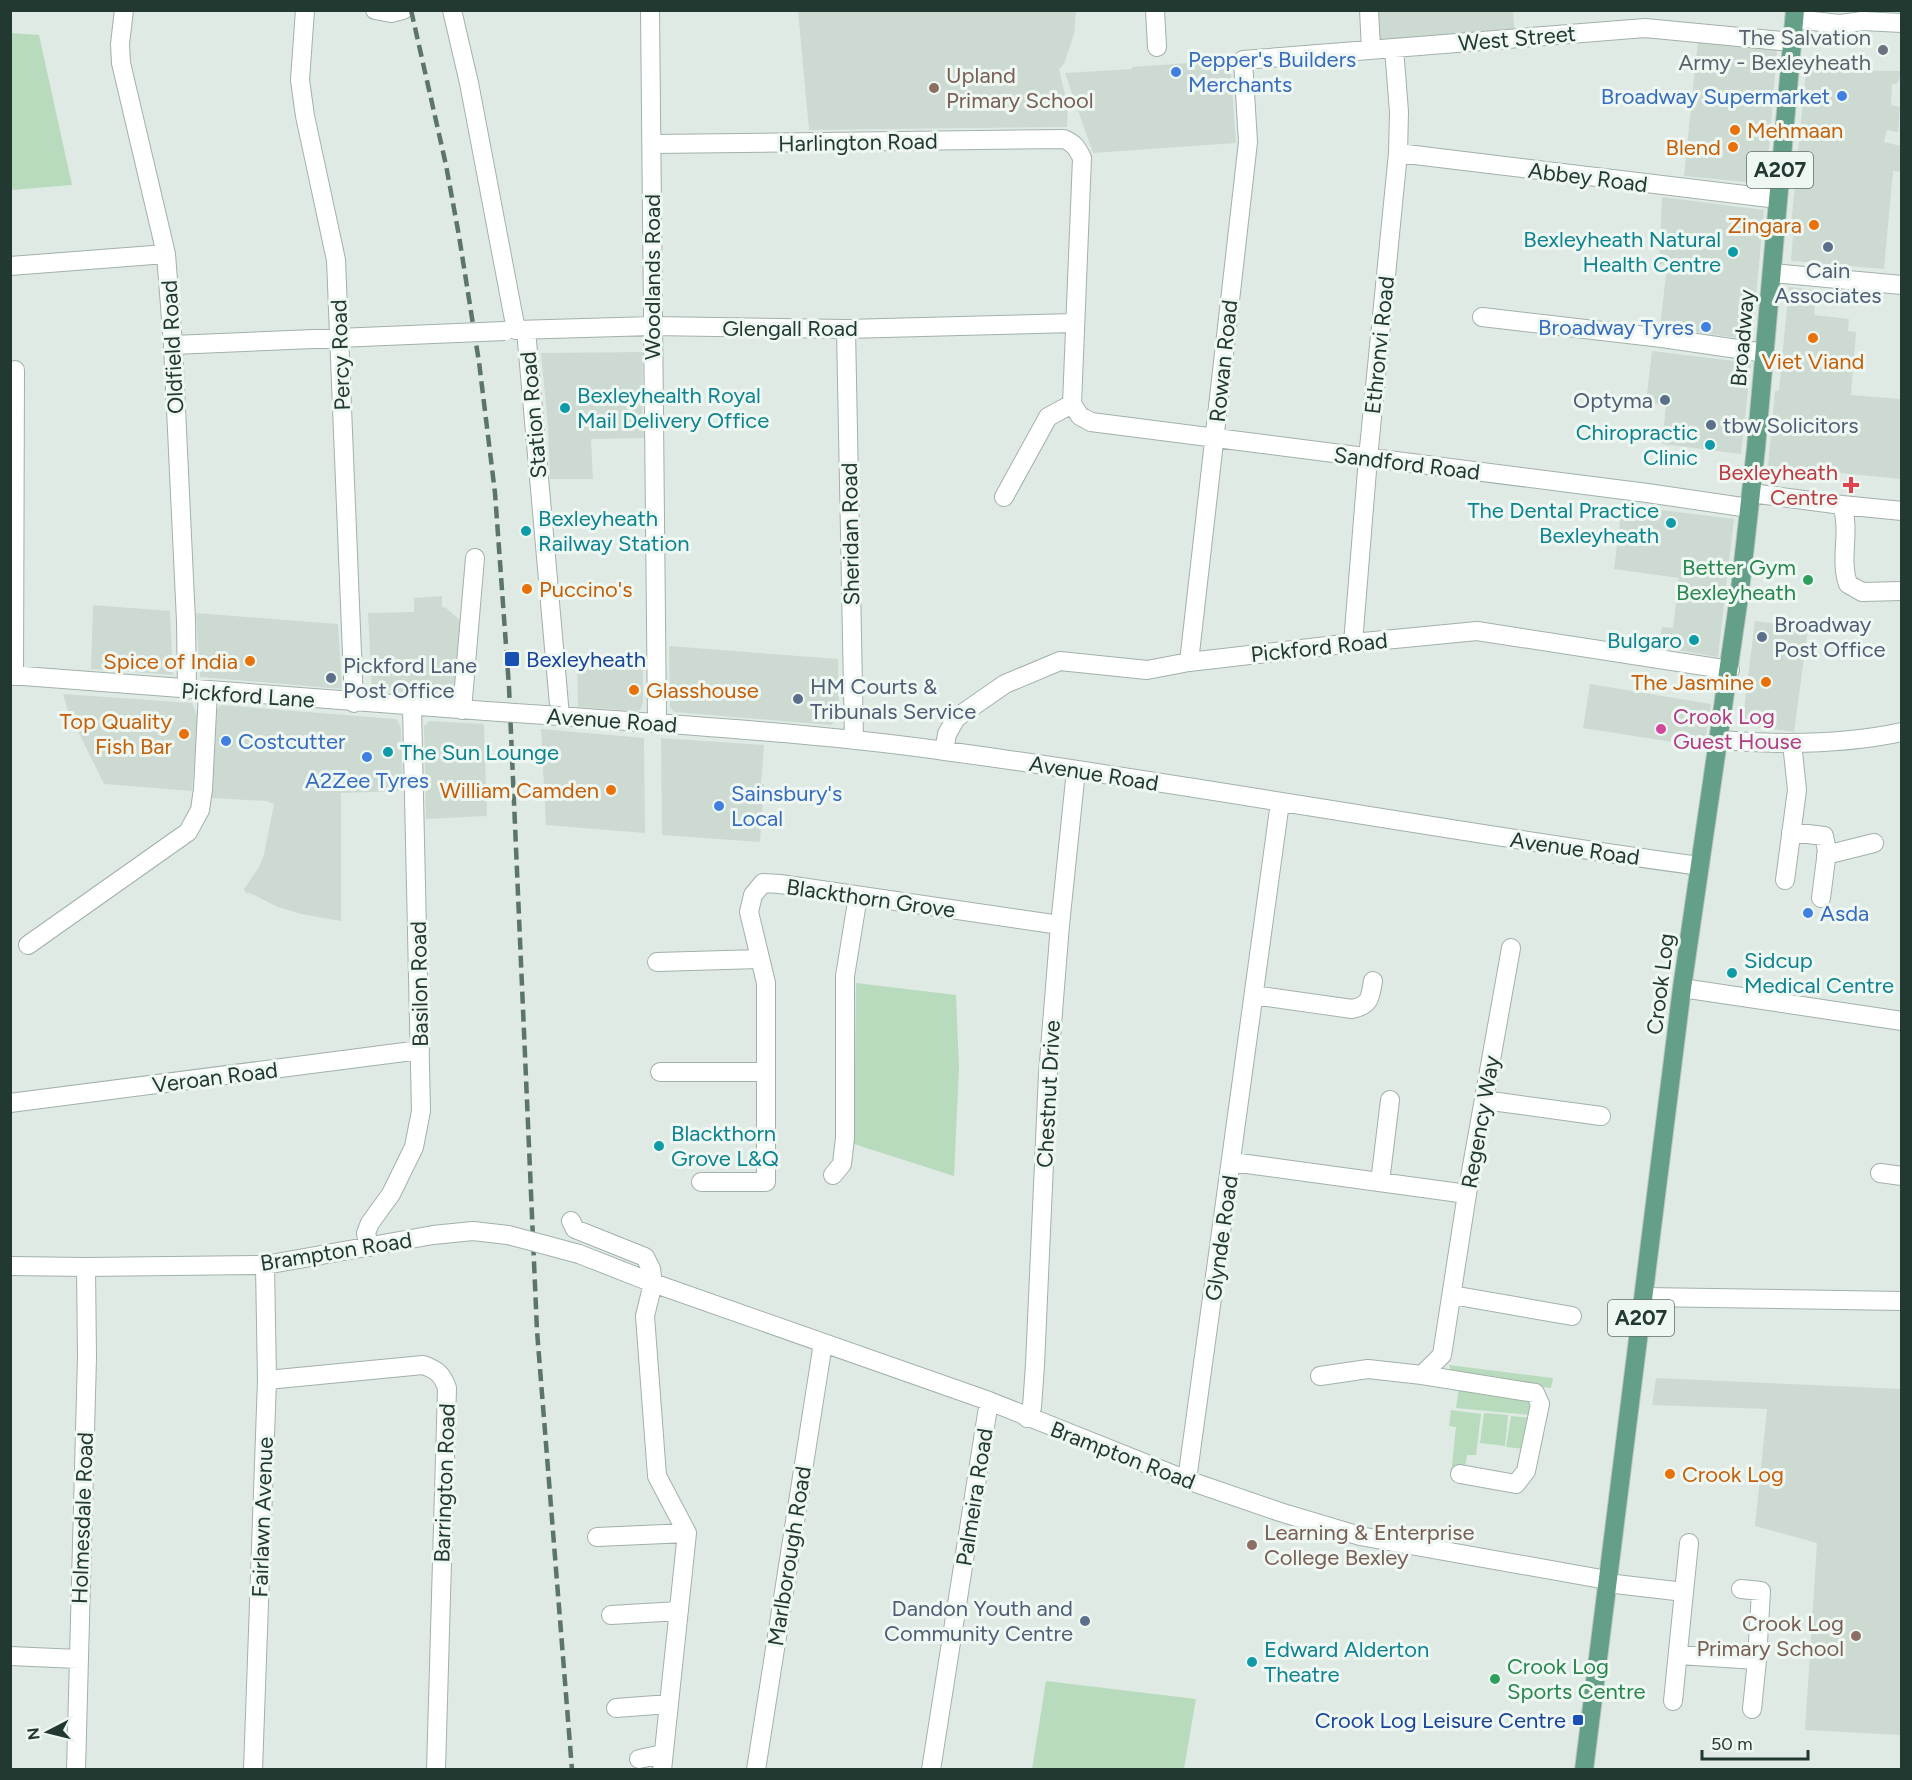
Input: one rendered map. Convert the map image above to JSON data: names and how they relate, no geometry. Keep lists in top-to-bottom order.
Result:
{
  "streets": {
    "main road": ["A207", "Broadway", "Crook Log"],
    "street": [
      "West Street",
      "Harlington Road",
      "Abbey Road",
      "Woodlands Road",
      "Glengall Road",
      "Ethronvi Road",
      "Oldfield Road",
      "Percy Road",
      "Rowan Road",
      "Station Road",
      "Sandford Road",
      "Sheridan Road",
      "Pickford Road",
      "Pickford Lane",
      "Avenue Road",
      "Blackthorn Grove",
      "Basilon Road",
      "Veroan Road",
      "Chestnut Drive",
      "Regency Way",
      "Glynde Road",
      "Brampton Road",
      "Barrington Road",
      "Palmeira Road",
      "Fairlawn Avenue",
      "Holmesdale Road",
      "Marlborough Road"
    ]
  },
  "crossings": [
    ["West Street", "Broadway"],
    ["West Street", "Ethronvi Road"],
    ["West Street", "Rowan Road"],
    ["Harlington Road", "Woodlands Road"],
    ["Harlington Road", "Glengall Road"],
    ["Abbey Road", "Broadway"],
    ["Abbey Road", "Ethronvi Road"],
    ["Woodlands Road", "Glengall Road"],
    ["Woodlands Road", "Avenue Road"],
    ["Glengall Road", "Oldfield Road"],
    ["Glengall Road", "Percy Road"],
    ["Glengall Road", "Station Road"],
    ["Glengall Road", "Sheridan Road"],
    ["Broadway", "Sandford Road"],
    ["Broadway", "Pickford Road"],
    ["Broadway", "Crook Log"],
    ["Ethronvi Road", "Sandford Road"],
    ["Ethronvi Road", "Pickford Road"],
    ["Oldfield Road", "Pickford Lane"],
    ["Percy Road", "Pickford Lane"],
    ["Rowan Road", "Sandford Road"],
    ["Rowan Road", "Pickford Road"],
    ["Station Road", "Avenue Road"],
    ["Sheridan Road", "Avenue Road"],
    ["Pickford Road", "Avenue Road"],
    ["Pickford Road", "Crook Log"],
    ["Pickford Lane", "Avenue Road"],
    ["Pickford Lane", "Basilon Road"],
    ["Avenue Road", "Crook Log"],
    ["Avenue Road", "Chestnut Drive"],
    ["Avenue Road", "Glynde Road"],
    ["Blackthorn Grove", "Chestnut Drive"],
    ["Basilon Road", "Veroan Road"],
    ["Basilon Road", "Brampton Road"],
    ["Crook Log", "Brampton Road"],
    ["Chestnut Drive", "Brampton Road"],
    ["Glynde Road", "Brampton Road"],
    ["Brampton Road", "Palmeira Road"],
    ["Brampton Road", "Fairlawn Avenue"],
    ["Brampton Road", "Holmesdale Road"],
    ["Brampton Road", "Marlborough Road"],
    ["Barrington Road", "Fairlawn Avenue"]
  ],
  "places": {
    "other": [
      "The Salvation Army - Bexleyheath",
      "Pepper's Builders Merchants",
      "Upland Primary School",
      "Broadway Supermarket",
      "Mehmaan",
      "Blend",
      "Zingara",
      "Cain Associates",
      "Bexleyheath Natural Health Centre",
      "Broadway Tyres",
      "Viet Viand",
      "Optyma",
      "Bexleyhealth Royal Mail Delivery Office",
      "tbw Solicitors",
      "Chiropractic Clinic",
      "The Dental Practice Bexleyheath",
      "Bexleyheath Railway Station",
      "Better Gym Bexleyheath",
      "Puccino's",
      "Broadway Post Office",
      "Bulgaro",
      "Spice of India",
      "Pickford Lane Post Office",
      "The Jasmine",
      "Glasshouse",
      "HM Courts & Tribunals Service",
      "Crook Log Guest House",
      "Top Quality Fish Bar",
      "Costcutter",
      "The Sun Lounge",
      "A2Zee Tyres",
      "William Camden",
      "Sainsbury's Local",
      "Asda",
      "Sidcup Medical Centre",
      "Blackthorn Grove L&Q",
      "Crook Log",
      "Learning & Enterprise College Bexley",
      "Dandon Youth and Community Centre",
      "Crook Log Primary School",
      "Edward Alderton Theatre",
      "Crook Log Sports Centre"
    ],
    "health": ["Bexleyheath Centre"],
    "transit": ["Bexleyheath", "Crook Log Leisure Centre"]
  },
  "scale_bar": "50 m",
  "north": "left"
}
